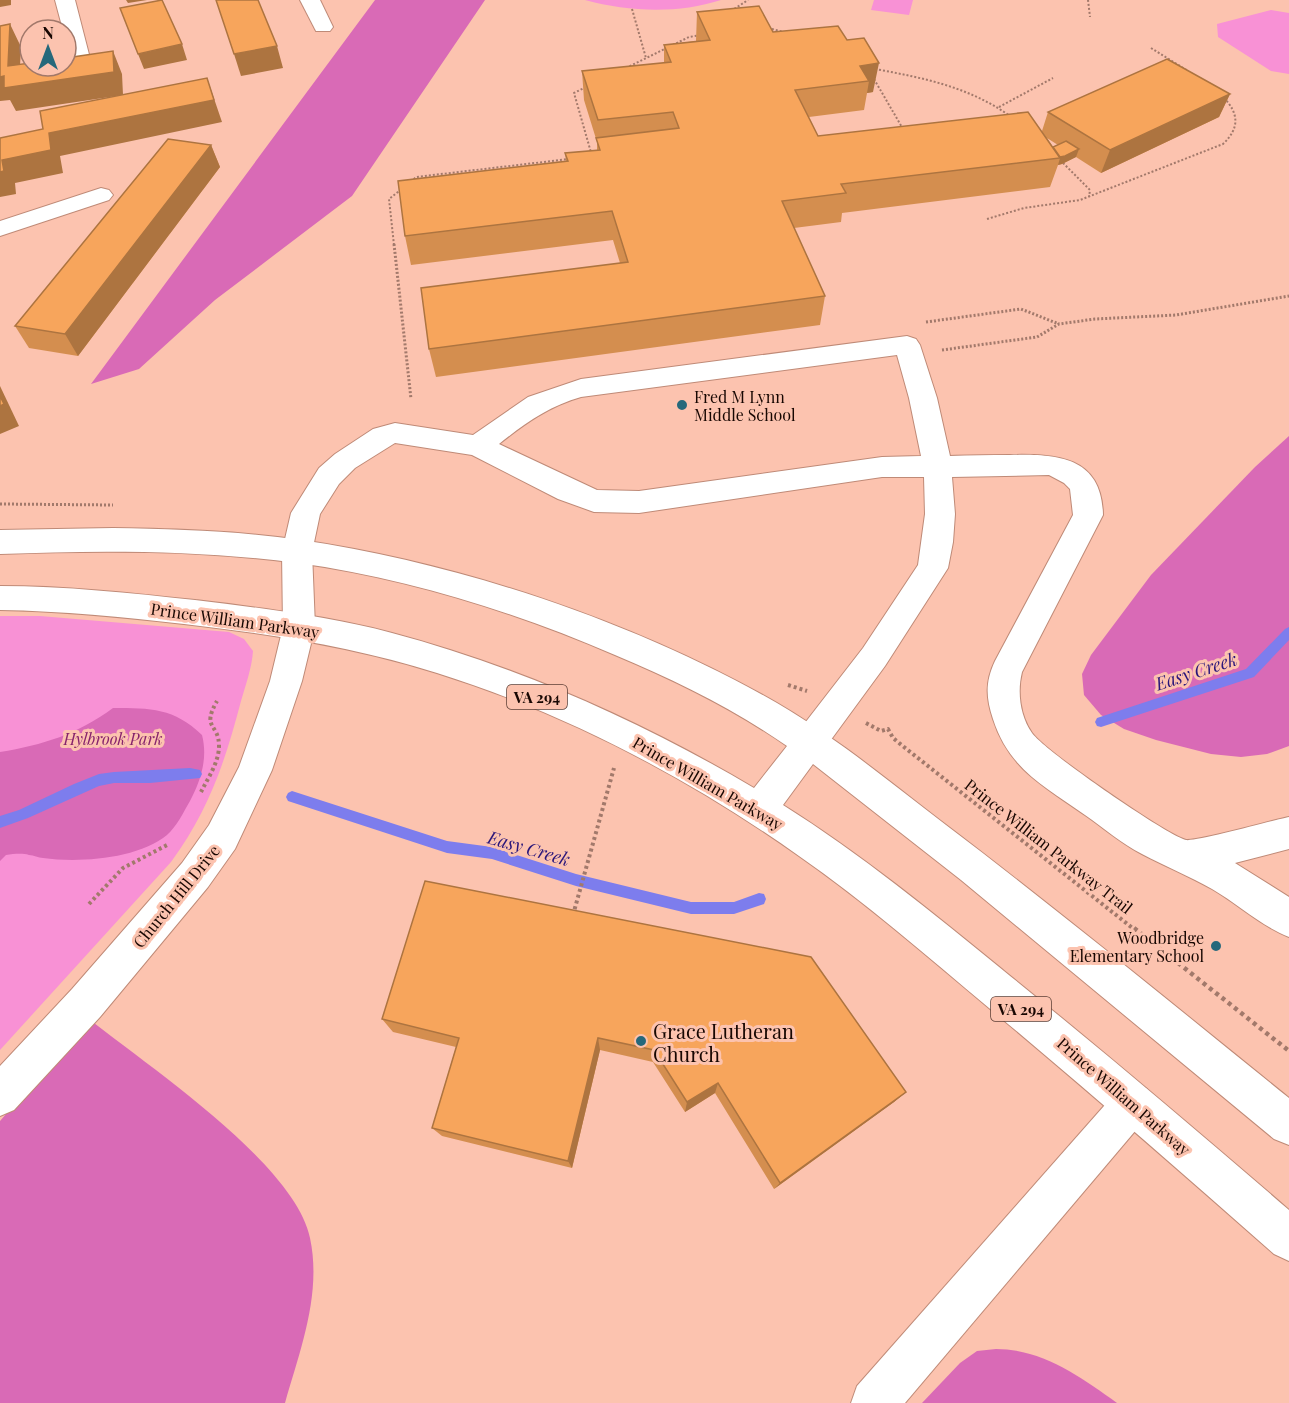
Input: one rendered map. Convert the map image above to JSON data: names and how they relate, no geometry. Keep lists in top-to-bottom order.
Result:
{
  "streets": {
    "main road": ["Prince William Parkway", "VA 294", "Church Hill Drive"],
    "path": ["Prince William Parkway Trail"]
  },
  "crossings": [
    ["Prince William Parkway", "Church Hill Drive"]
  ],
  "water": ["Easy Creek"],
  "parks": ["Hylbrook Park"],
  "places": ["Fred M Lynn Middle School", "Woodbridge Elementary School", "Grace Lutheran Church"],
  "north": "top"
}
